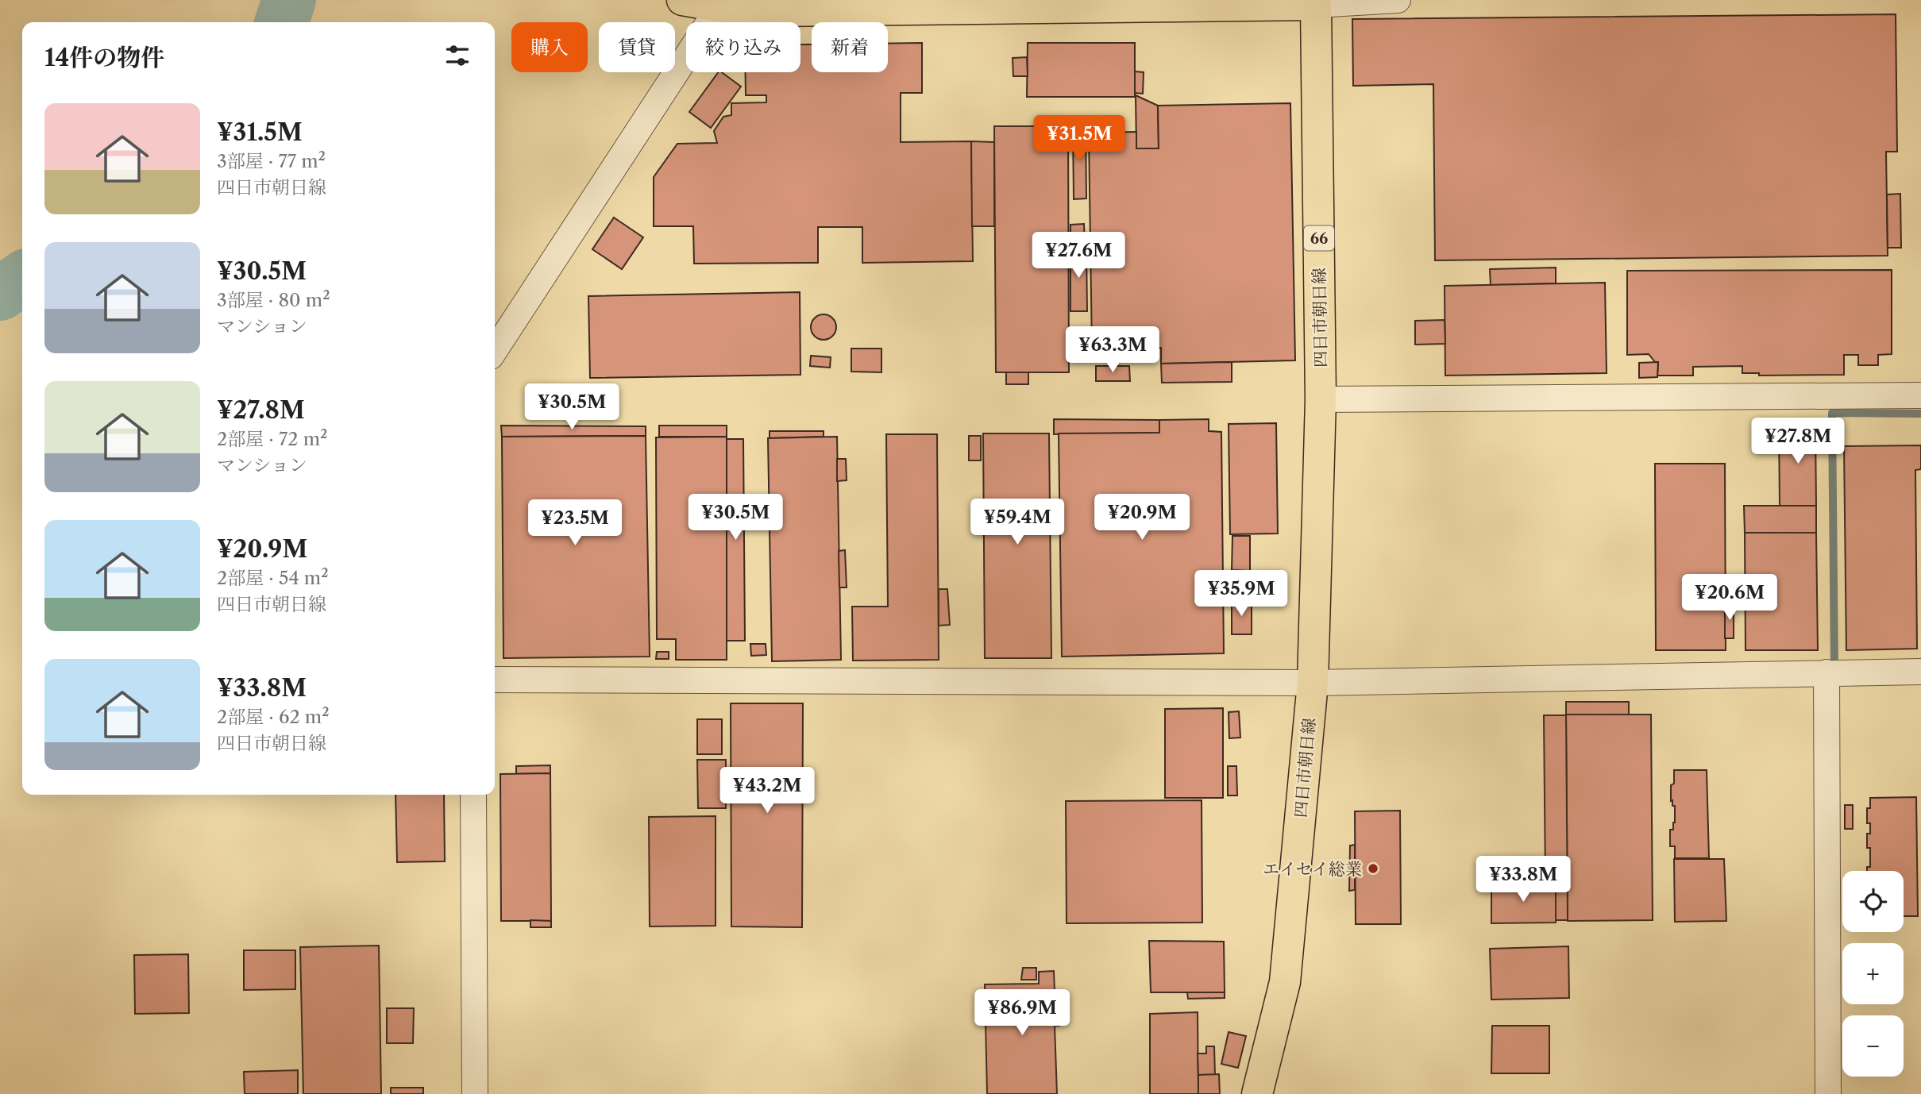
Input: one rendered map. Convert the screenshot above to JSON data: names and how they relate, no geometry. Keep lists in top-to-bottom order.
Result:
{
  "streets": {
    "main road": ["66", "四日市朝日線"]
  },
  "places": ["エイセイ総業"],
  "page": {
    "chip": [
      "購入",
      "賃貸",
      "絞り込み",
      "新着"
    ],
    "heading": "14件の物件",
    "list": [
      {
        "name": "¥31.5M",
        "note": "3部屋 · 77 m² · 四日市朝日線"
      },
      {
        "name": "¥30.5M",
        "note": "3部屋 · 80 m² · マンション"
      },
      {
        "name": "¥27.8M",
        "note": "2部屋 · 72 m² · マンション"
      },
      {
        "name": "¥20.9M",
        "note": "2部屋 · 54 m² · 四日市朝日線"
      },
      {
        "name": "¥33.8M",
        "note": "2部屋 · 62 m² · 四日市朝日線"
      }
    ],
    "price": [
      "¥31.5M",
      "¥27.6M",
      "¥63.3M",
      "¥30.5M",
      "¥27.8M",
      "¥30.5M",
      "¥20.9M",
      "¥59.4M",
      "¥23.5M",
      "¥35.9M",
      "¥20.6M",
      "¥43.2M",
      "¥33.8M",
      "¥86.9M"
    ],
    "map_buttons": ["+", "−"]
  }
}
